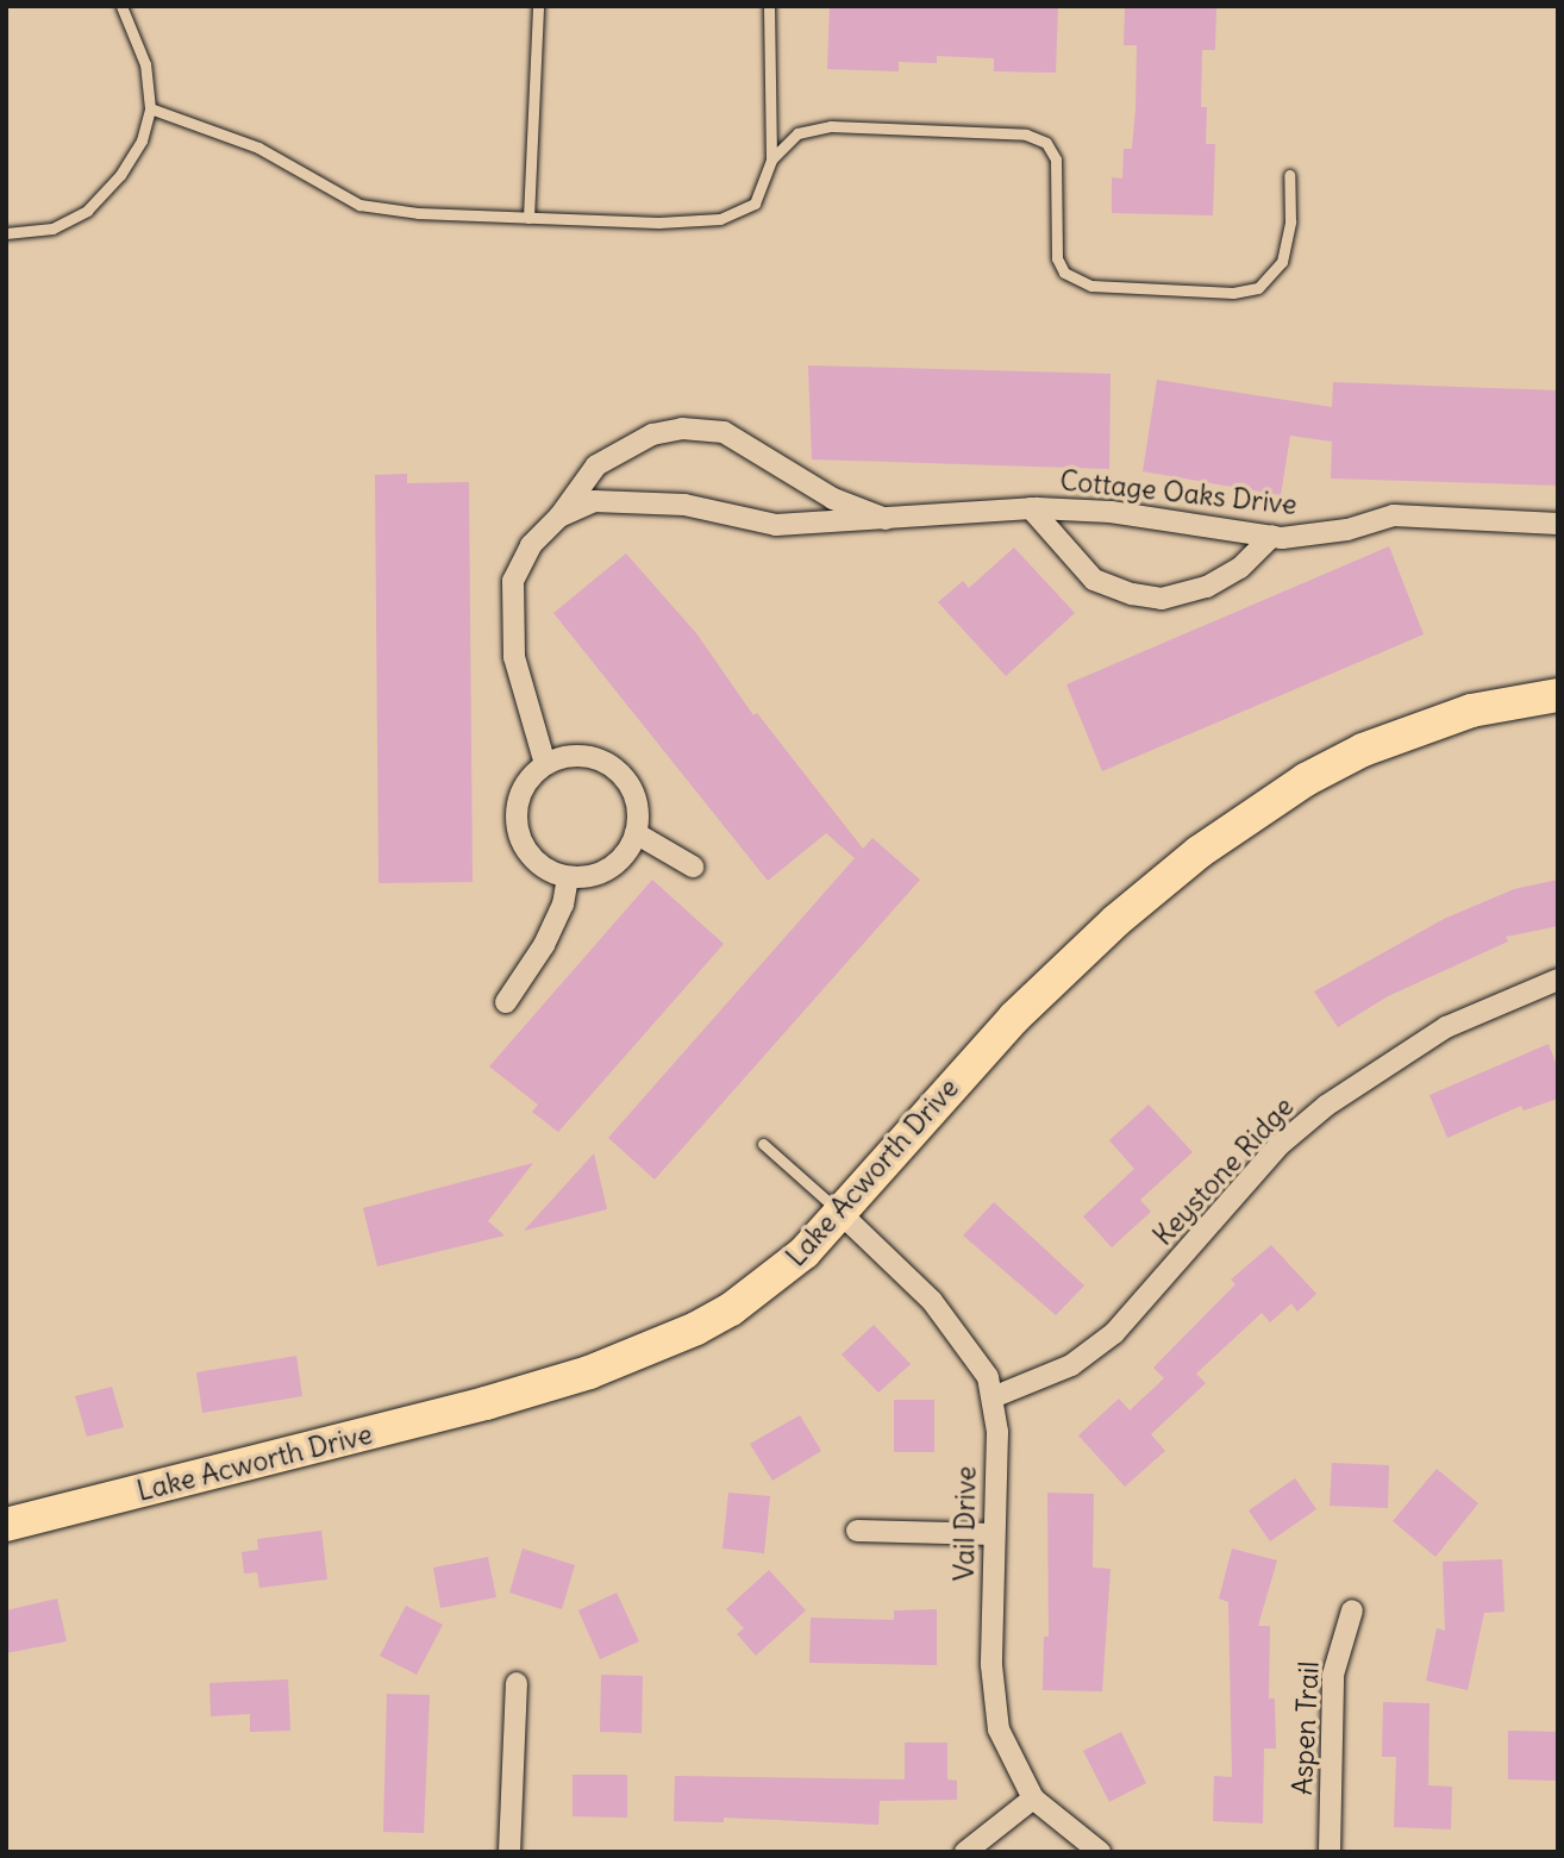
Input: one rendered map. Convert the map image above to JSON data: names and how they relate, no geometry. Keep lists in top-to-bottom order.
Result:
{
  "streets": {
    "main road": ["Lake Acworth Drive"],
    "street": [
      "Cottage Oaks Drive",
      "Keystone Ridge",
      "Vail Drive",
      "Aspen Trail"
    ]
  },
  "crossings": [
    ["Keystone Ridge", "Vail Drive"],
    ["Lake Acworth Drive", "Vail Drive"]
  ]
}
